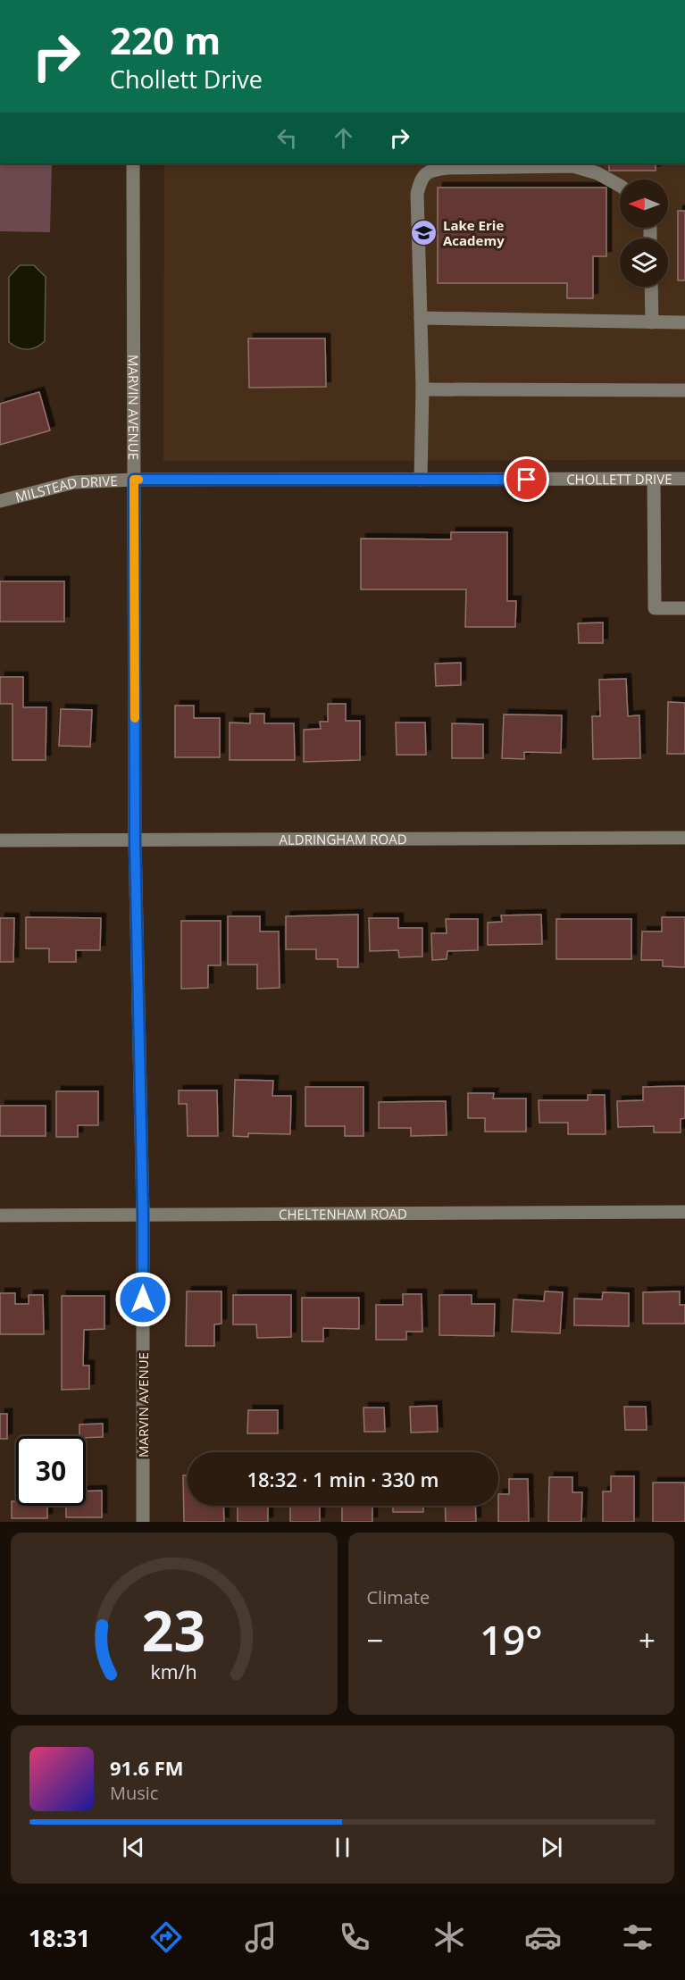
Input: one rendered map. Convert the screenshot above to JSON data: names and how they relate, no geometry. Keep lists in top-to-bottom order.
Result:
{
  "streets": {
    "street": [
      "MARVIN AVENUE",
      "CHOLLETT DRIVE",
      "MILSTEAD DRIVE",
      "ALDRINGHAM ROAD",
      "CHELTENHAM ROAD"
    ]
  },
  "crossings": [
    ["MARVIN AVENUE", "CHOLLETT DRIVE"],
    ["MARVIN AVENUE", "MILSTEAD DRIVE"],
    ["MARVIN AVENUE", "ALDRINGHAM ROAD"],
    ["MARVIN AVENUE", "CHELTENHAM ROAD"],
    ["CHOLLETT DRIVE", "MILSTEAD DRIVE"]
  ],
  "places": {
    "school or university": ["Lake Erie Academy"]
  },
  "north": "left",
  "page": {
    "turn": ["220 m", "Chollett Drive"],
    "limit": "30",
    "trip": "18:32 · 1 min · 330 m",
    "tile": "Climate",
    "heat": ["−", "19°", "+"],
    "song": ["91.6 FM", "Music"],
    "tabs": "18:31",
    "gauge": ["23", "km/h"]
  }
}
